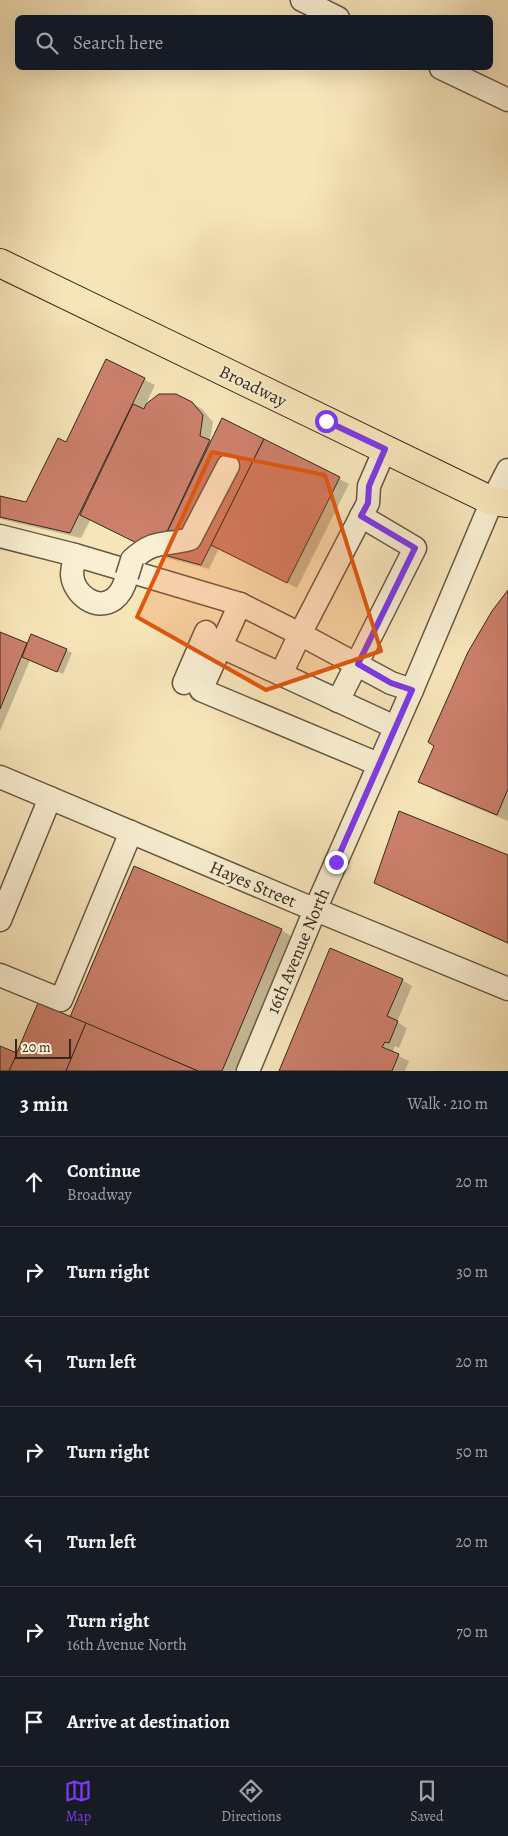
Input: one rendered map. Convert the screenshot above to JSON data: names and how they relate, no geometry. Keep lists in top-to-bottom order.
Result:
{
  "streets": {
    "main road": ["Broadway"],
    "street": ["Hayes Street", "16th Avenue North"]
  },
  "crossings": [
    ["Broadway", "16th Avenue North"],
    ["Hayes Street", "16th Avenue North"]
  ],
  "scale_bar": "20 m",
  "page": {
    "search": "Search here",
    "scale": "20 m",
    "heading": ["3 min", "Walk · 210 m"],
    "list": [
      ["Continue", "Broadway", "20 m"],
      ["Turn right", "30 m"],
      ["Turn left", "20 m"],
      ["Turn right", "50 m"],
      ["Turn left", "20 m"],
      ["Turn right", "16th Avenue North", "70 m"],
      "Arrive at destination"
    ],
    "nav": ["Map", "Directions", "Saved"]
  }
}
